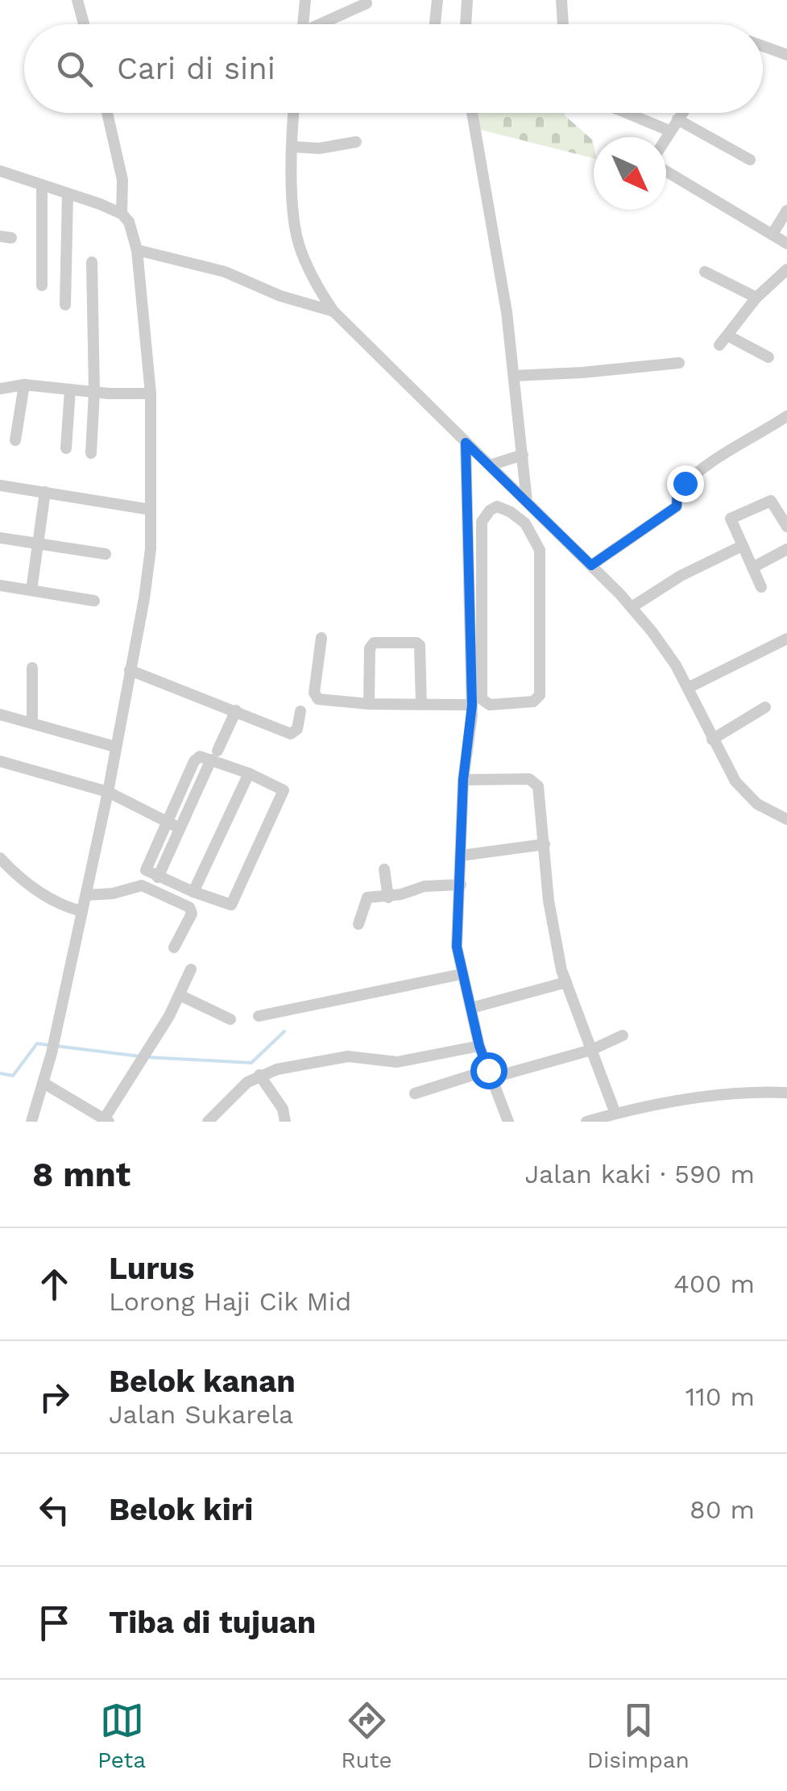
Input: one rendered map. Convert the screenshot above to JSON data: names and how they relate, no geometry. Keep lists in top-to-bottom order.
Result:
{
  "north": "bottom right",
  "page": {
    "search": "Cari di sini",
    "heading": ["8 mnt", "Jalan kaki · 590 m"],
    "list": [
      ["Lurus", "Lorong Haji Cik Mid", "400 m"],
      ["Belok kanan", "Jalan Sukarela", "110 m"],
      ["Belok kiri", "80 m"],
      "Tiba di tujuan"
    ],
    "nav": ["Peta", "Rute", "Disimpan"]
  }
}
